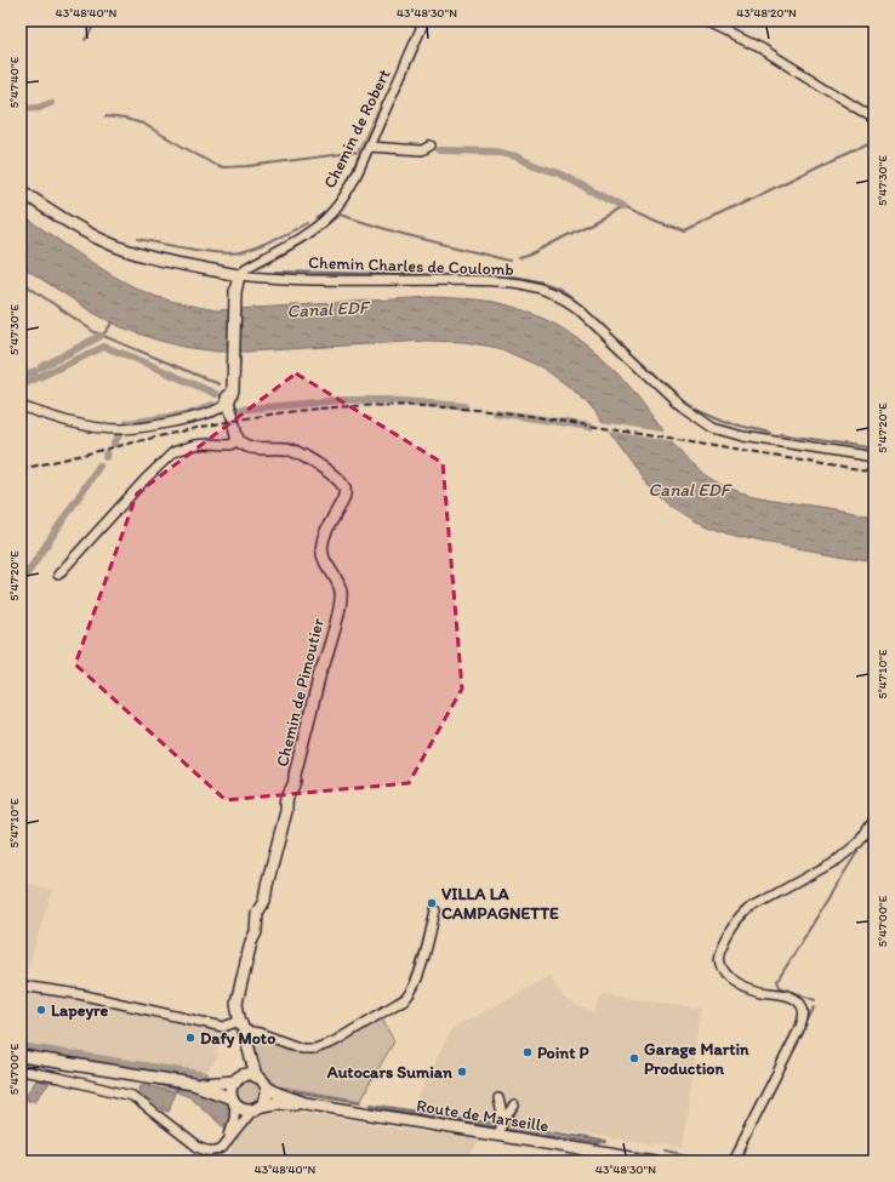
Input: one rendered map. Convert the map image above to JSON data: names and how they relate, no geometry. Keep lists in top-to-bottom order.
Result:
{
  "streets": {
    "main road": ["Chemin de Pimoutier", "Route de Marseille"],
    "street": ["Chemin de Robert", "Chemin Charles de Coulomb"]
  },
  "crossings": [
    ["Chemin de Robert", "Chemin Charles de Coulomb"],
    ["Chemin de Pimoutier", "Route de Marseille"]
  ],
  "water": ["Canal EDF"],
  "places": [
    "VILLA LA CAMPAGNETTE",
    "Lapeyre",
    "Dafy Moto",
    "Point P",
    "Garage Martin Production",
    "Autocars Sumian"
  ],
  "coordinates": [
    "43°48'40\"N",
    "43°48'30\"N",
    "43°48'20\"N",
    "5°47'40\"E",
    "5°47'30\"E",
    "5°47'20\"E",
    "5°47'10\"E",
    "5°47'00\"E"
  ]
}
